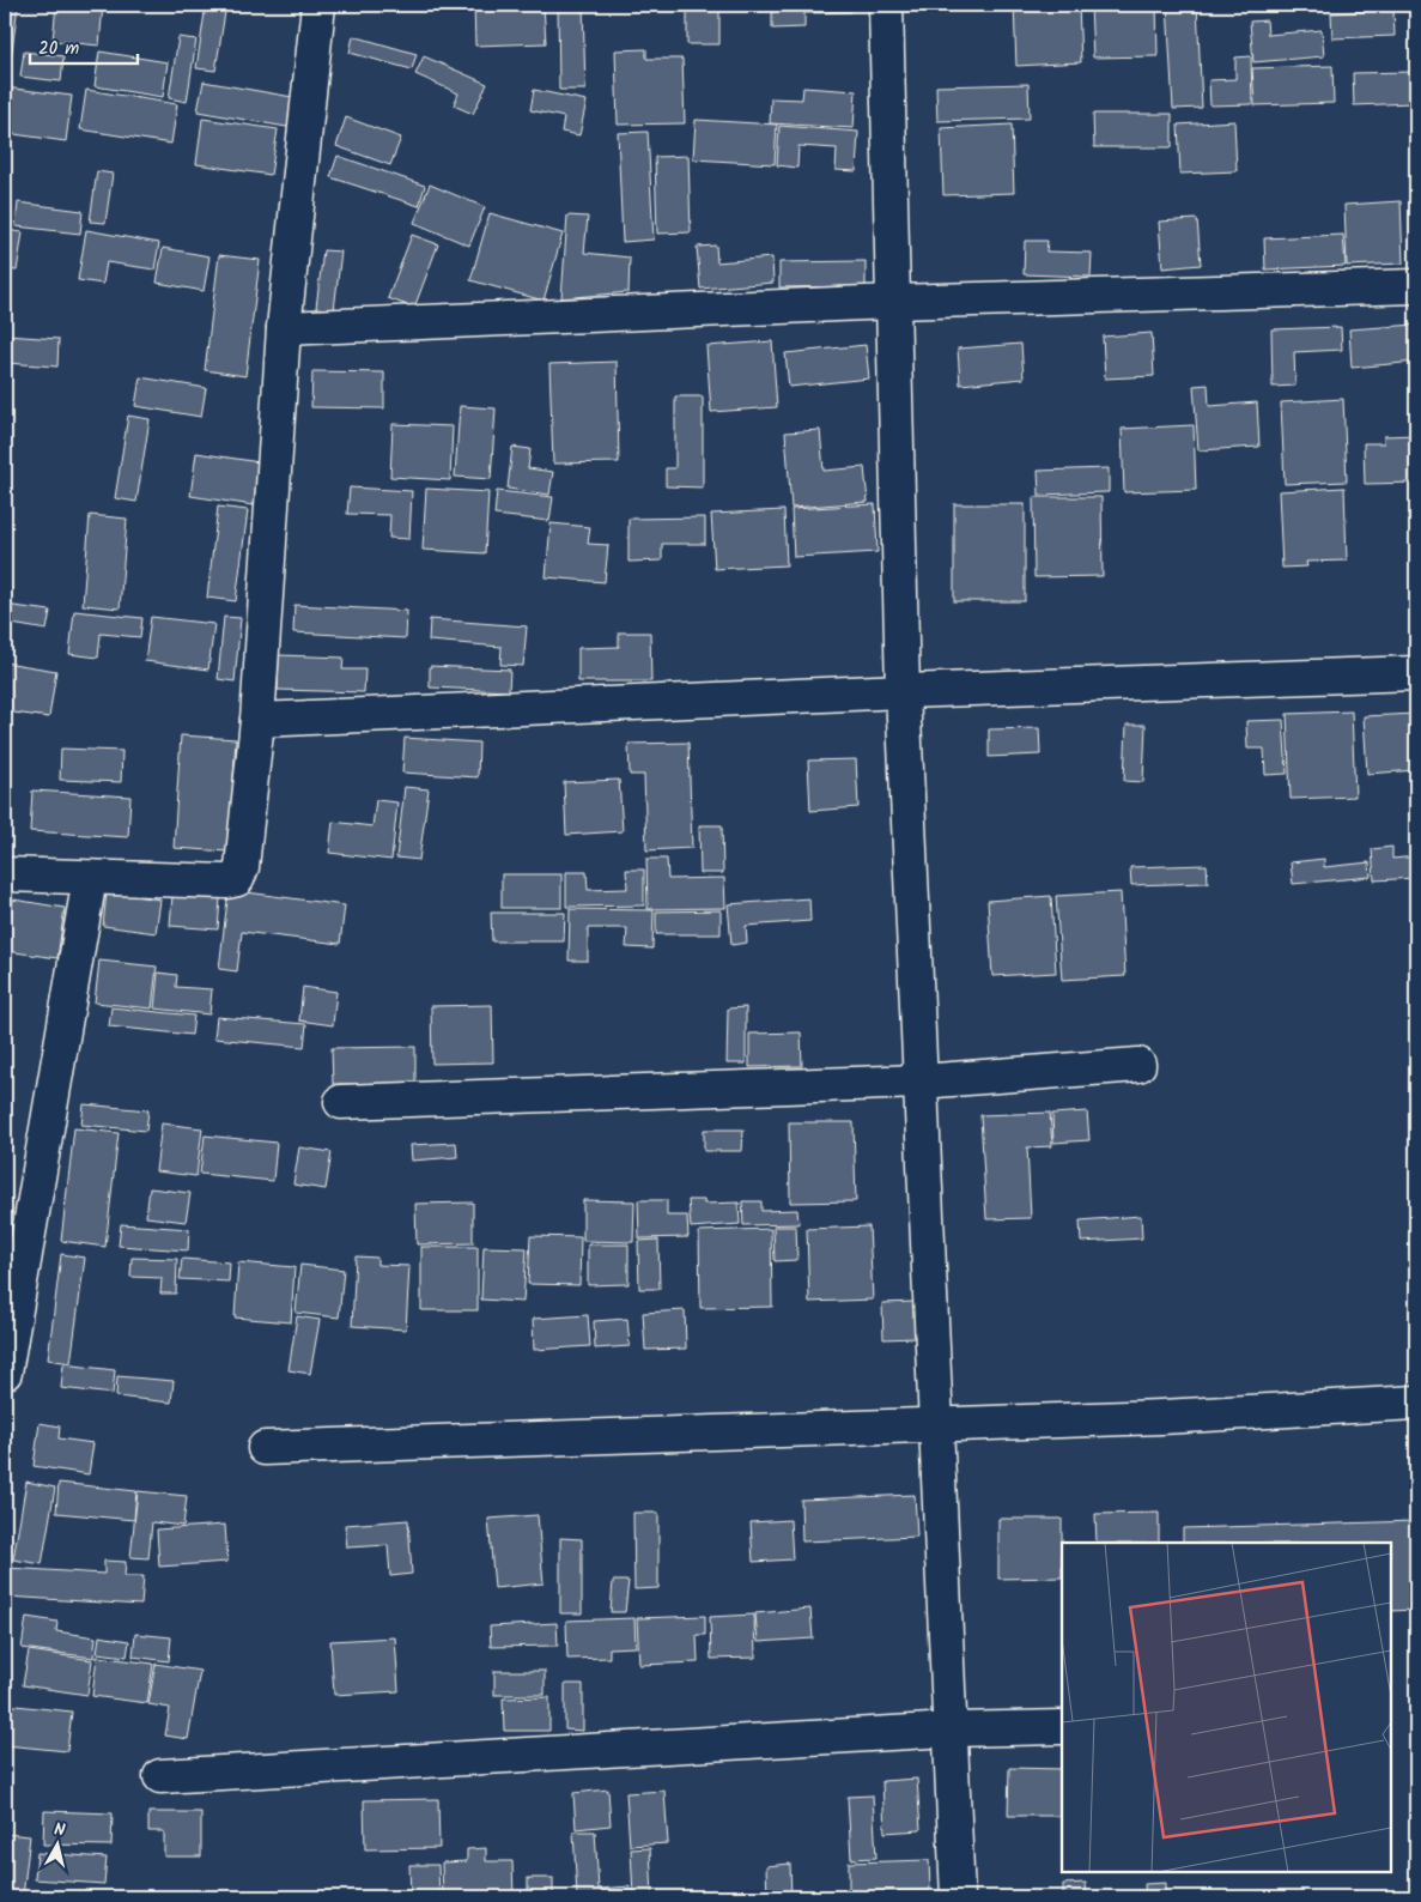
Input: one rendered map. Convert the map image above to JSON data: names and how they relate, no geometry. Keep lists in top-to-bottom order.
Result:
{
  "scale_bar": "20 m",
  "north": "top"
}
